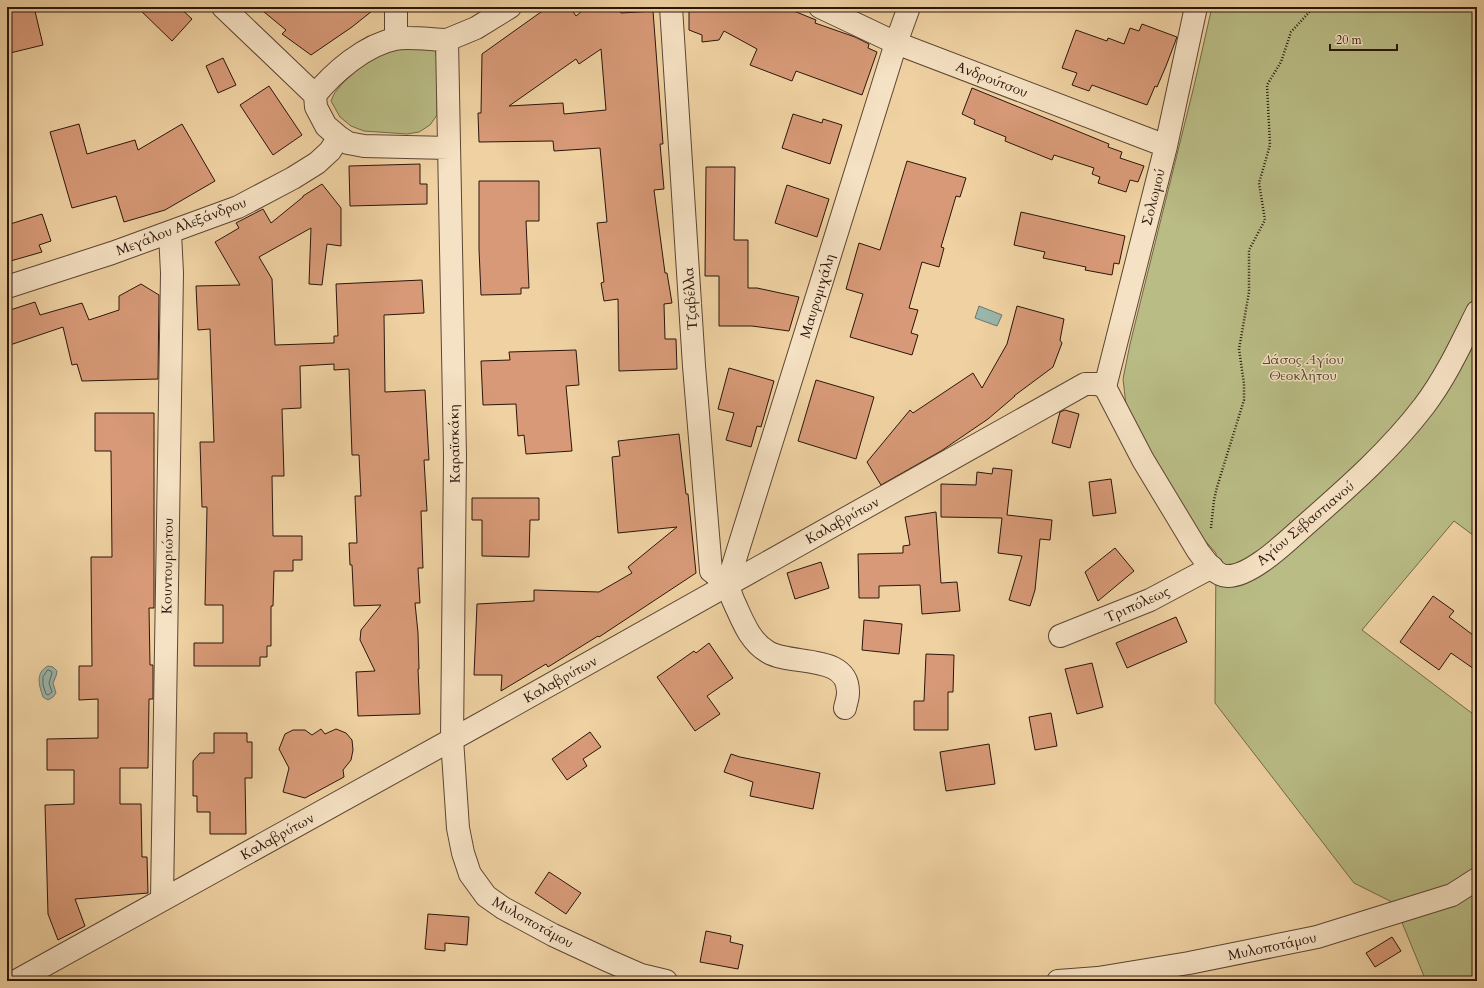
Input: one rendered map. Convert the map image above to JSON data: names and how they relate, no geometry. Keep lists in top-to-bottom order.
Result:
{
  "streets": {
    "street": [
      "Ανδρούτσου",
      "Σολωμού",
      "Μεγάλου Αλεξάνδρου",
      "Μαυρομιχάλη",
      "Τζαβέλλα",
      "Καραϊσκάκη",
      "Καλαβρύτων",
      "Αγίου Σεβαστιανού",
      "Κουντουριώτου",
      "Τριπόλεως",
      "Μυλοποτάμου"
    ]
  },
  "crossings": [
    ["Ανδρούτσου", "Σολωμού"],
    ["Ανδρούτσου", "Μαυρομιχάλη"],
    ["Σολωμού", "Καλαβρύτων"],
    ["Σολωμού", "Αγίου Σεβαστιανού"],
    ["Μεγάλου Αλεξάνδρου", "Κουντουριώτου"],
    ["Μαυρομιχάλη", "Τζαβέλλα"],
    ["Μαυρομιχάλη", "Καλαβρύτων"],
    ["Τζαβέλλα", "Καλαβρύτων"],
    ["Καραϊσκάκη", "Καλαβρύτων"],
    ["Καραϊσκάκη", "Μυλοποτάμου"],
    ["Καλαβρύτων", "Αγίου Σεβαστιανού"],
    ["Καλαβρύτων", "Κουντουριώτου"],
    ["Καλαβρύτων", "Μυλοποτάμου"],
    ["Αγίου Σεβαστιανού", "Τριπόλεως"]
  ],
  "parks": ["Δάσος Αγίου Θεοκλήτου"],
  "scale_bar": "20 m"
}
